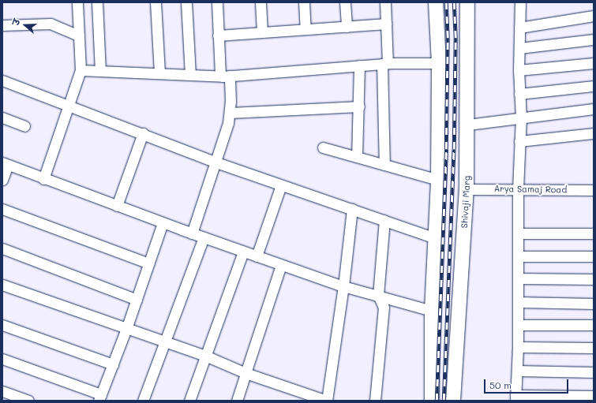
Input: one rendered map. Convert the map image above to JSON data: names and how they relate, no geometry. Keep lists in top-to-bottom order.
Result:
{
  "streets": {
    "main road": ["Shivaji Marg"],
    "street": ["Arya Samaj Road"]
  },
  "crossings": [
    ["Arya Samaj Road", "Shivaji Marg"]
  ],
  "scale_bar": "50 m",
  "north": "left"
}
